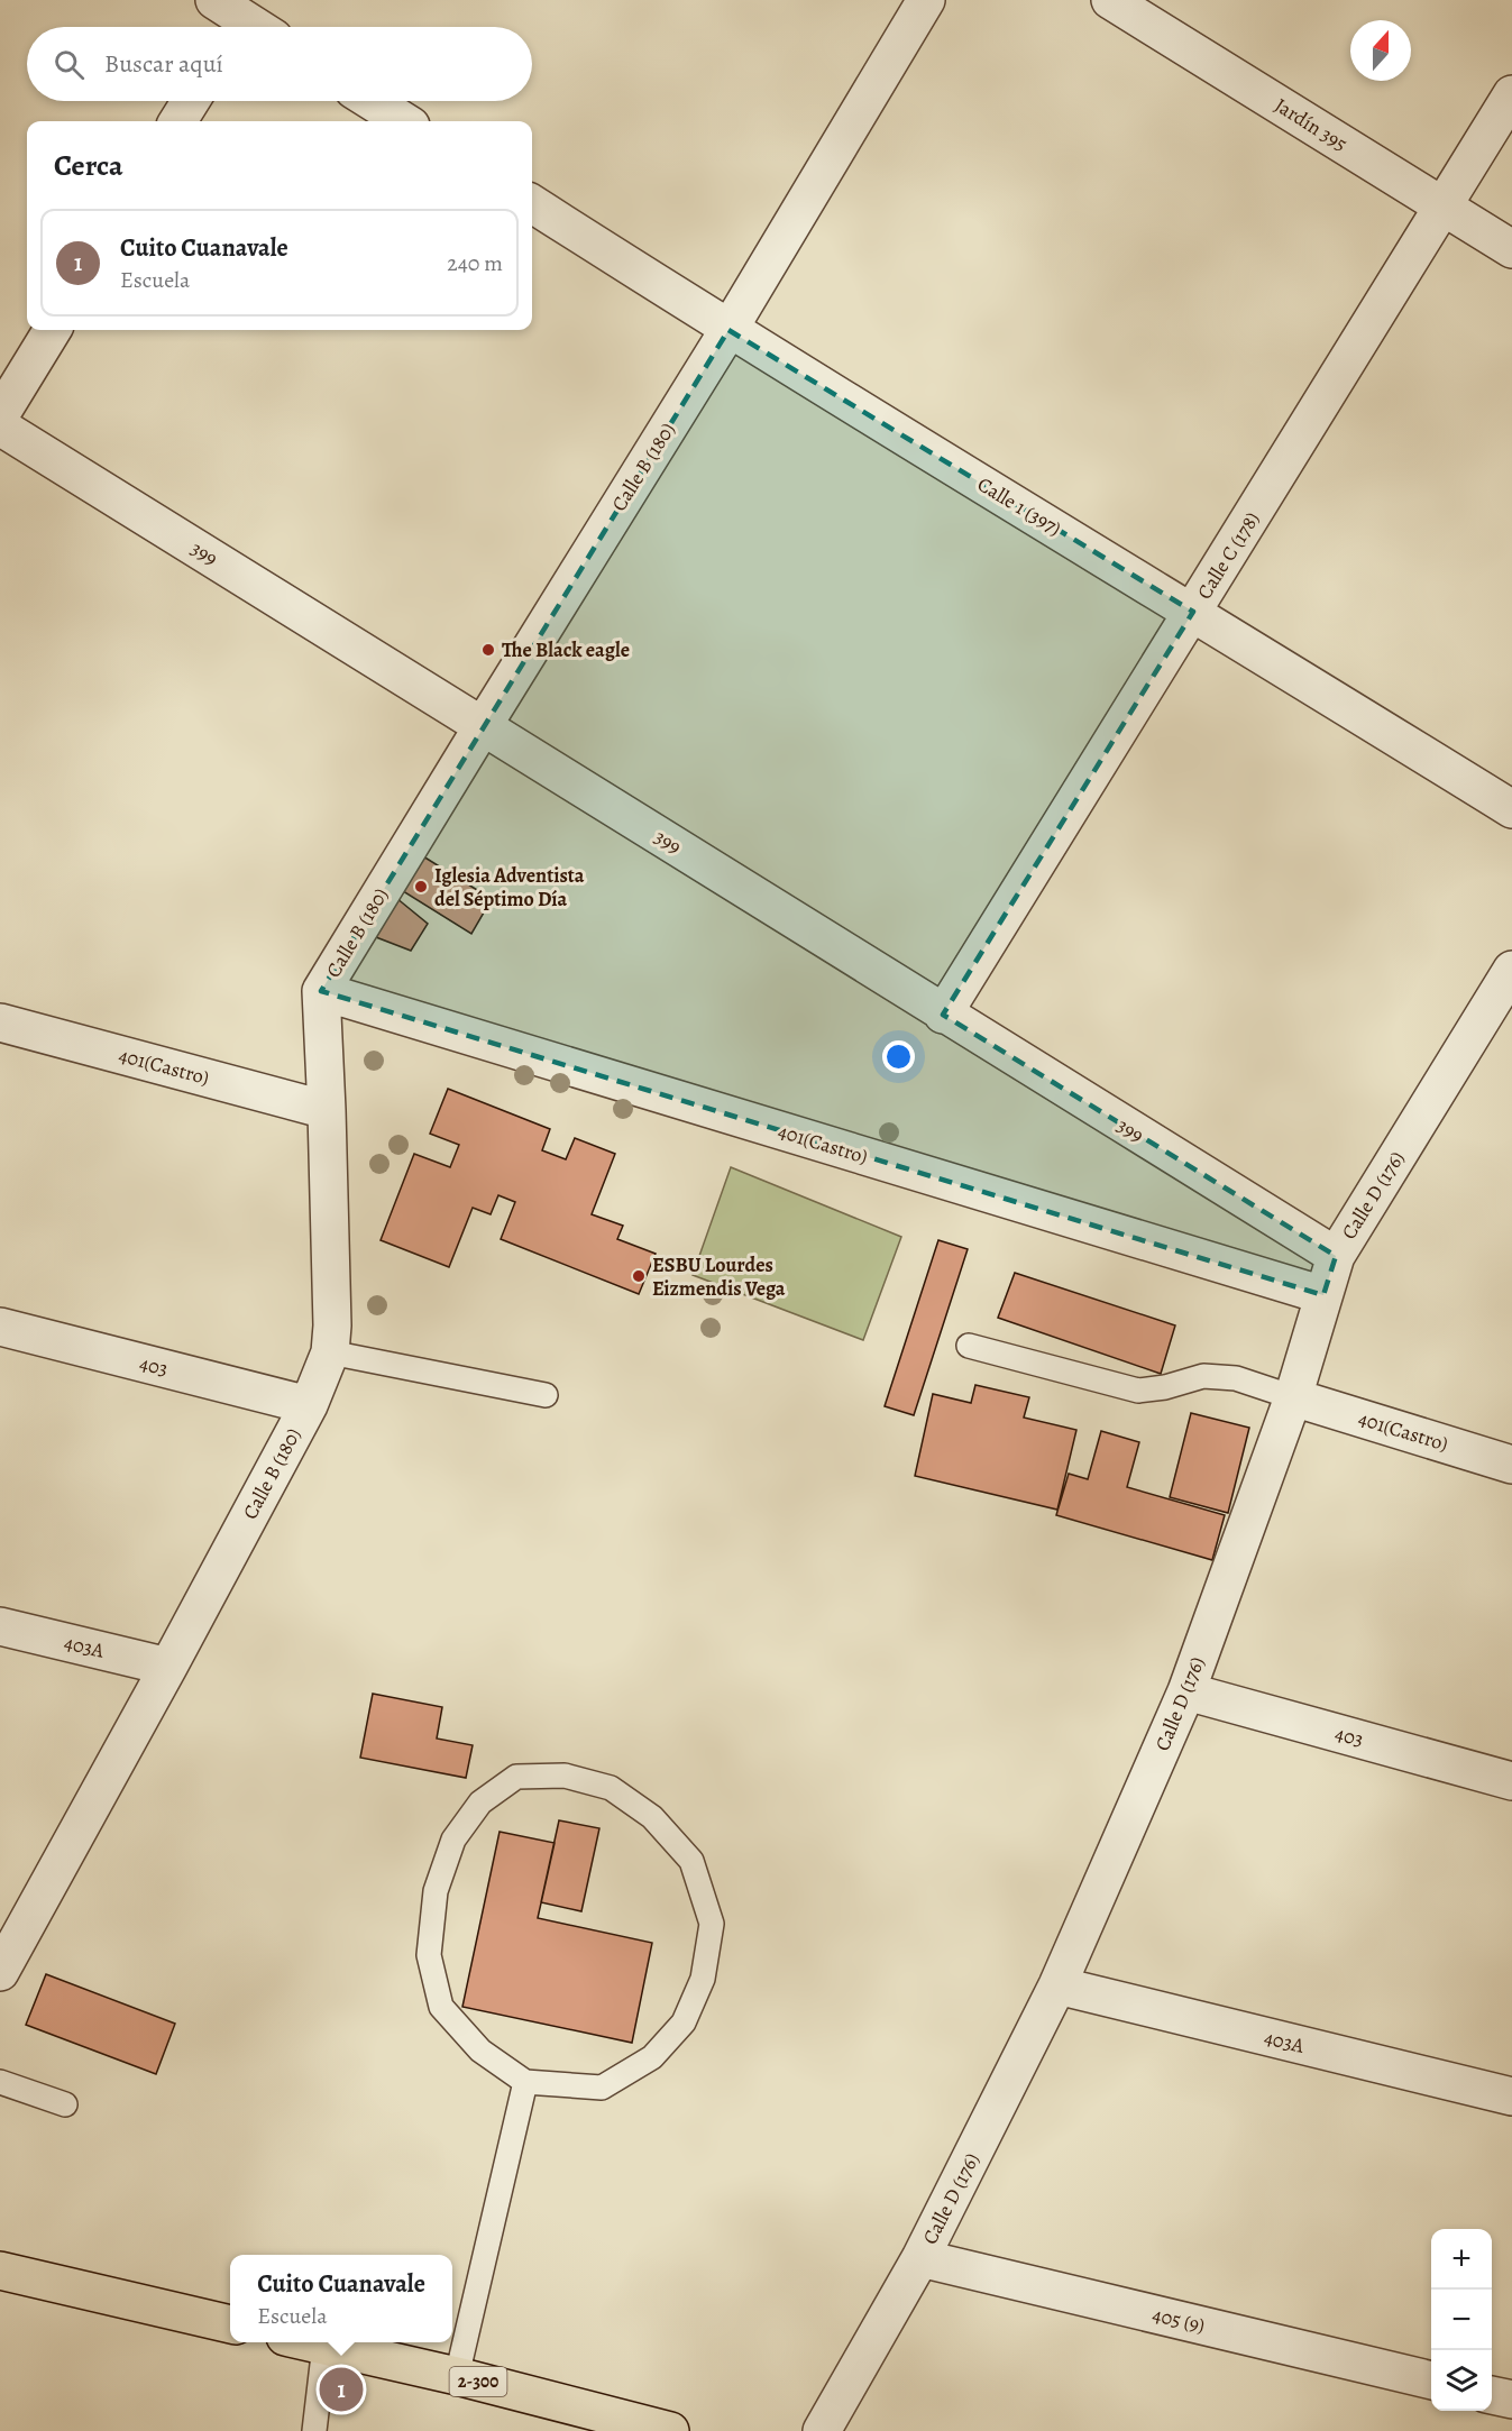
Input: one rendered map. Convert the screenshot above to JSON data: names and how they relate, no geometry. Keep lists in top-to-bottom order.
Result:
{
  "streets": {
    "main road": ["2-300"],
    "street": [
      "Jardín 395",
      "Calle B (180)",
      "Calle 1 (397)",
      "399",
      "Calle C (178)",
      "401(Castro)",
      "Calle D (176)",
      "403",
      "403A",
      "405 (9)"
    ]
  },
  "crossings": [
    ["Jardín 395", "Calle C (178)"],
    ["Calle B (180)", "Calle 1 (397)"],
    ["Calle B (180)", "399"],
    ["Calle B (180)", "401(Castro)"],
    ["Calle B (180)", "403"],
    ["Calle B (180)", "403A"],
    ["Calle 1 (397)", "Calle C (178)"],
    ["399", "Calle C (178)"],
    ["399", "Calle D (176)"],
    ["401(Castro)", "Calle D (176)"],
    ["Calle D (176)", "403"],
    ["Calle D (176)", "403A"],
    ["Calle D (176)", "405 (9)"]
  ],
  "places": ["The Black eagle", "Iglesia Adventista del Séptimo Día", "ESBU Lourdes Eizmendis Vega"],
  "north": "top",
  "page": {
    "search": "Buscar aquí",
    "heading": "Cerca",
    "list": [
      {
        "mark": "1",
        "name": "Cuito Cuanavale",
        "note": "Escuela",
        "value": "240 m"
      }
    ],
    "map_buttons": ["+", "−"],
    "popup": ["Cuito Cuanavale", "Escuela"],
    "pins": "1"
  }
}
